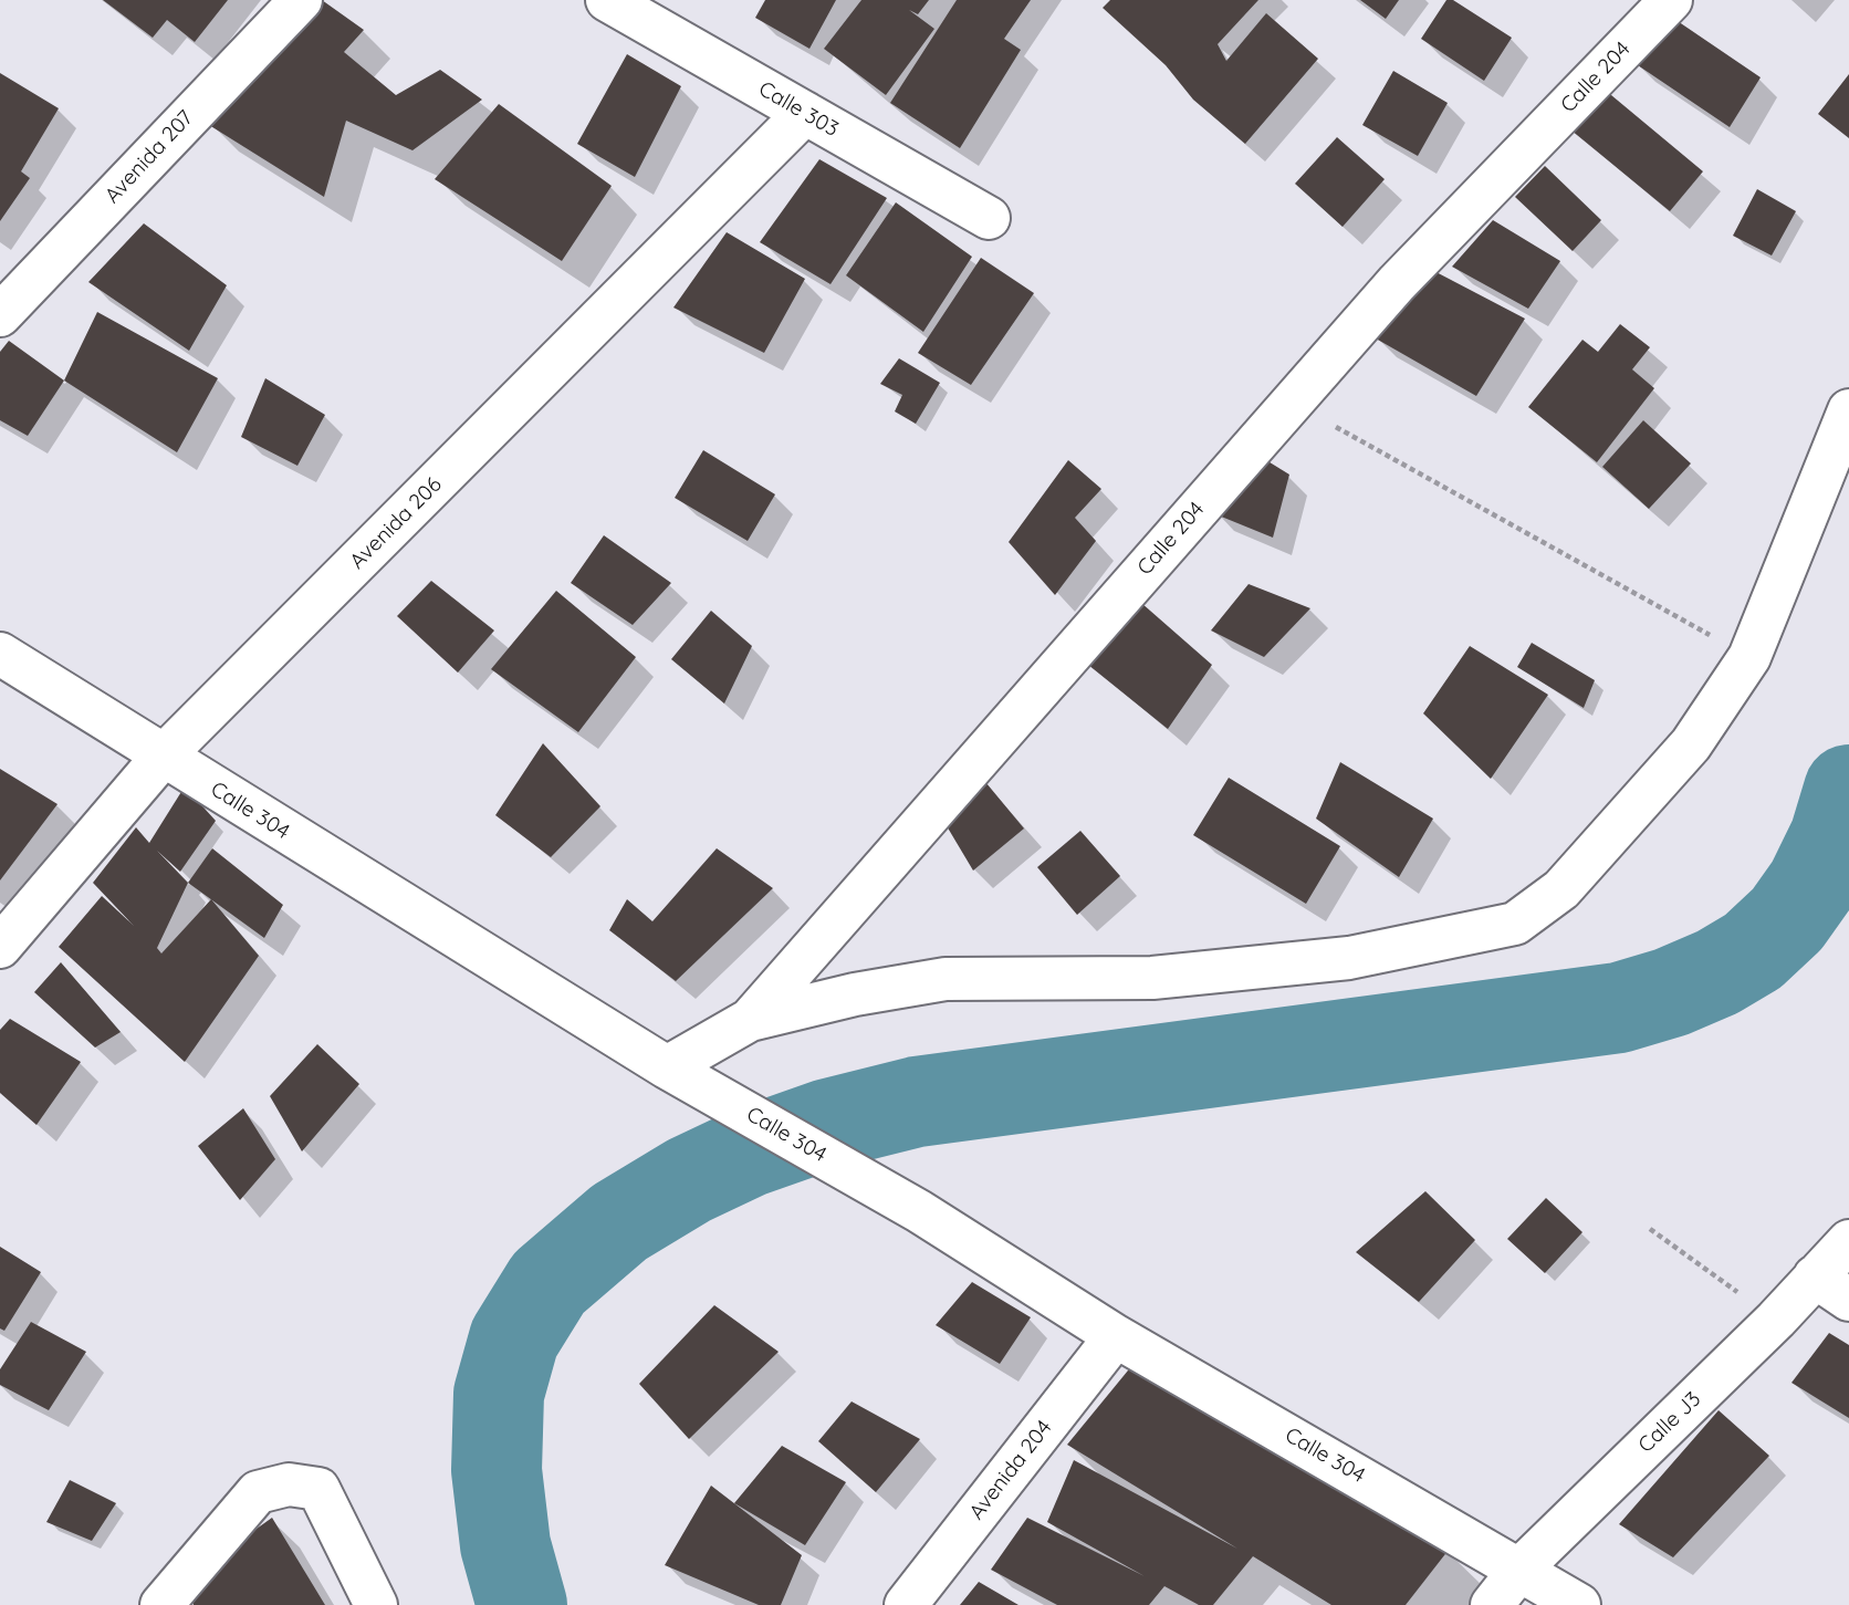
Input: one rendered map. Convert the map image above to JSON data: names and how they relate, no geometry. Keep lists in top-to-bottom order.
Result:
{
  "streets": {
    "street": [
      "Calle 204",
      "Calle 303",
      "Avenida 207",
      "Avenida 206",
      "Calle 304",
      "Calle J3",
      "Avenida 204"
    ]
  },
  "crossings": [
    ["Calle 204", "Calle 304"],
    ["Calle 303", "Avenida 206"],
    ["Avenida 206", "Calle 304"],
    ["Calle 304", "Calle J3"],
    ["Calle 304", "Avenida 204"]
  ]
}
